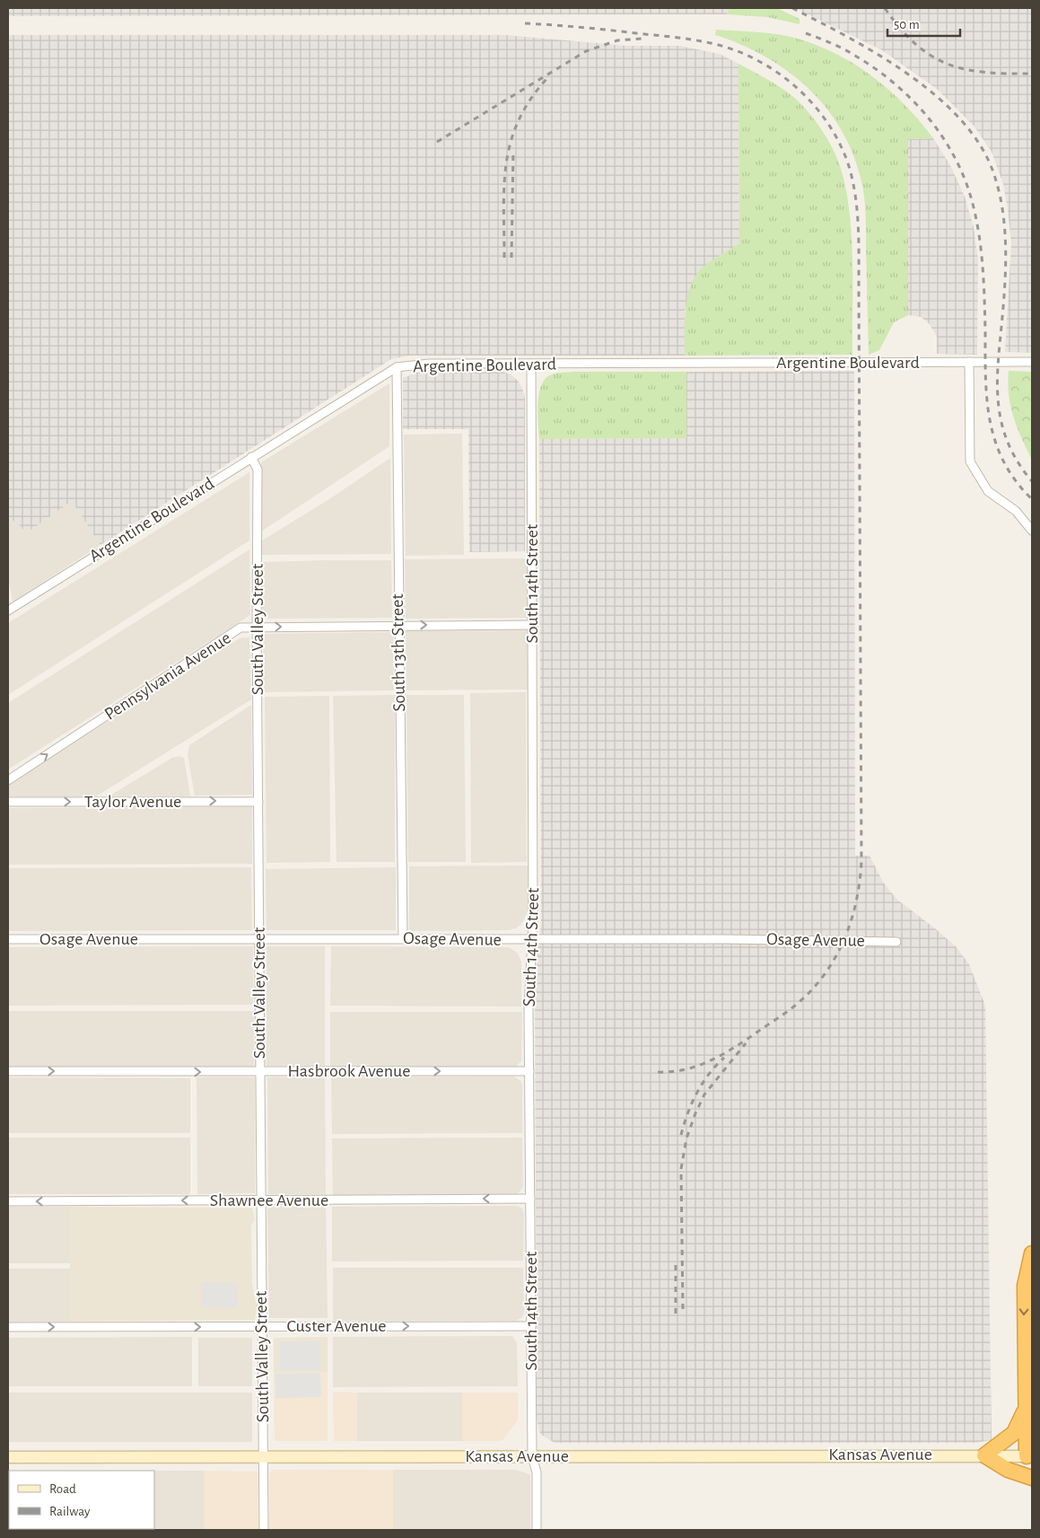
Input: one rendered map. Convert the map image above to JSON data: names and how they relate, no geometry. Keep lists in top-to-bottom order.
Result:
{
  "streets": {
    "main road": ["Kansas Avenue"],
    "street": [
      "Argentine Boulevard",
      "South 14th Street",
      "South Valley Street",
      "South 13th Street",
      "Pennsylvania Avenue",
      "Taylor Avenue",
      "Osage Avenue",
      "Hasbrook Avenue",
      "Shawnee Avenue",
      "Custer Avenue"
    ]
  },
  "crossings": [
    ["Argentine Boulevard", "South 14th Street"],
    ["Argentine Boulevard", "South Valley Street"],
    ["Argentine Boulevard", "South 13th Street"],
    ["South 14th Street", "Pennsylvania Avenue"],
    ["South 14th Street", "Osage Avenue"],
    ["South 14th Street", "Hasbrook Avenue"],
    ["South 14th Street", "Shawnee Avenue"],
    ["South 14th Street", "Custer Avenue"],
    ["South 14th Street", "Kansas Avenue"],
    ["South Valley Street", "Pennsylvania Avenue"],
    ["South Valley Street", "Taylor Avenue"],
    ["South Valley Street", "Osage Avenue"],
    ["South Valley Street", "Hasbrook Avenue"],
    ["South Valley Street", "Shawnee Avenue"],
    ["South Valley Street", "Custer Avenue"],
    ["South Valley Street", "Kansas Avenue"],
    ["South 13th Street", "Pennsylvania Avenue"],
    ["South 13th Street", "Osage Avenue"]
  ],
  "one_way": [
    "Pennsylvania Avenue",
    "Taylor Avenue",
    "Hasbrook Avenue",
    "Shawnee Avenue",
    "Custer Avenue"
  ],
  "legend": ["Road", "Railway"],
  "scale_bar": "50 m"
}
